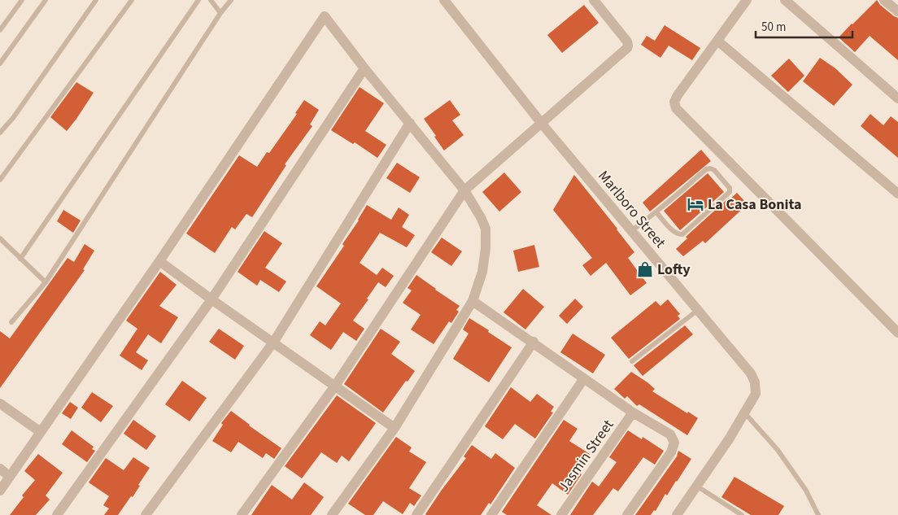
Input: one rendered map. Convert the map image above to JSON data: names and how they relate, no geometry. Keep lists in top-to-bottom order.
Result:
{
  "streets": {
    "street": ["Marlboro Street", "Jasmin Street"]
  },
  "places": {
    "hotel": ["La Casa Bonita"],
    "shop": ["Lofty"]
  },
  "scale_bar": "50 m"
}
